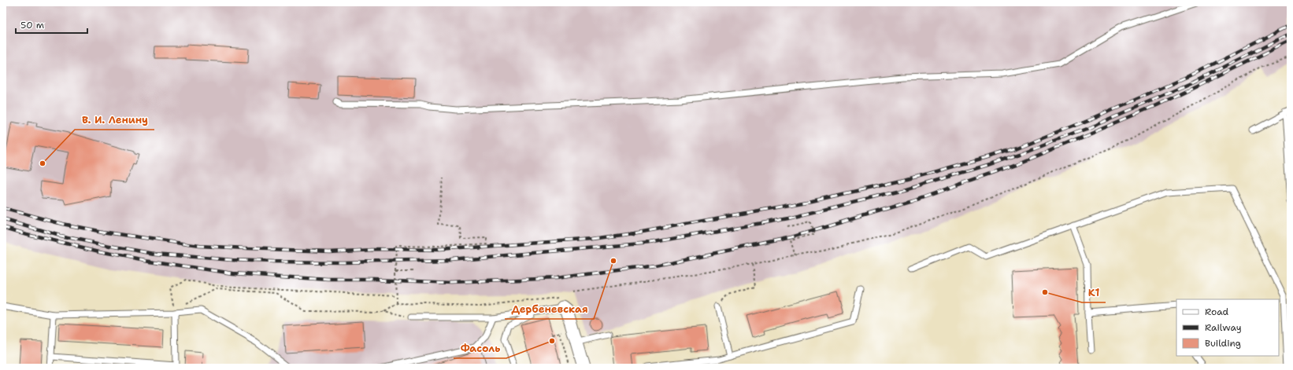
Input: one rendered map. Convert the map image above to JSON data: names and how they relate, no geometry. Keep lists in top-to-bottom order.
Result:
{
  "places": [
    "В. И. Ленину",
    "Дербеневская",
    "К1",
    "Фасоль"
  ],
  "legend": ["Road", "Railway", "Building"],
  "scale_bar": "50 m"
}
